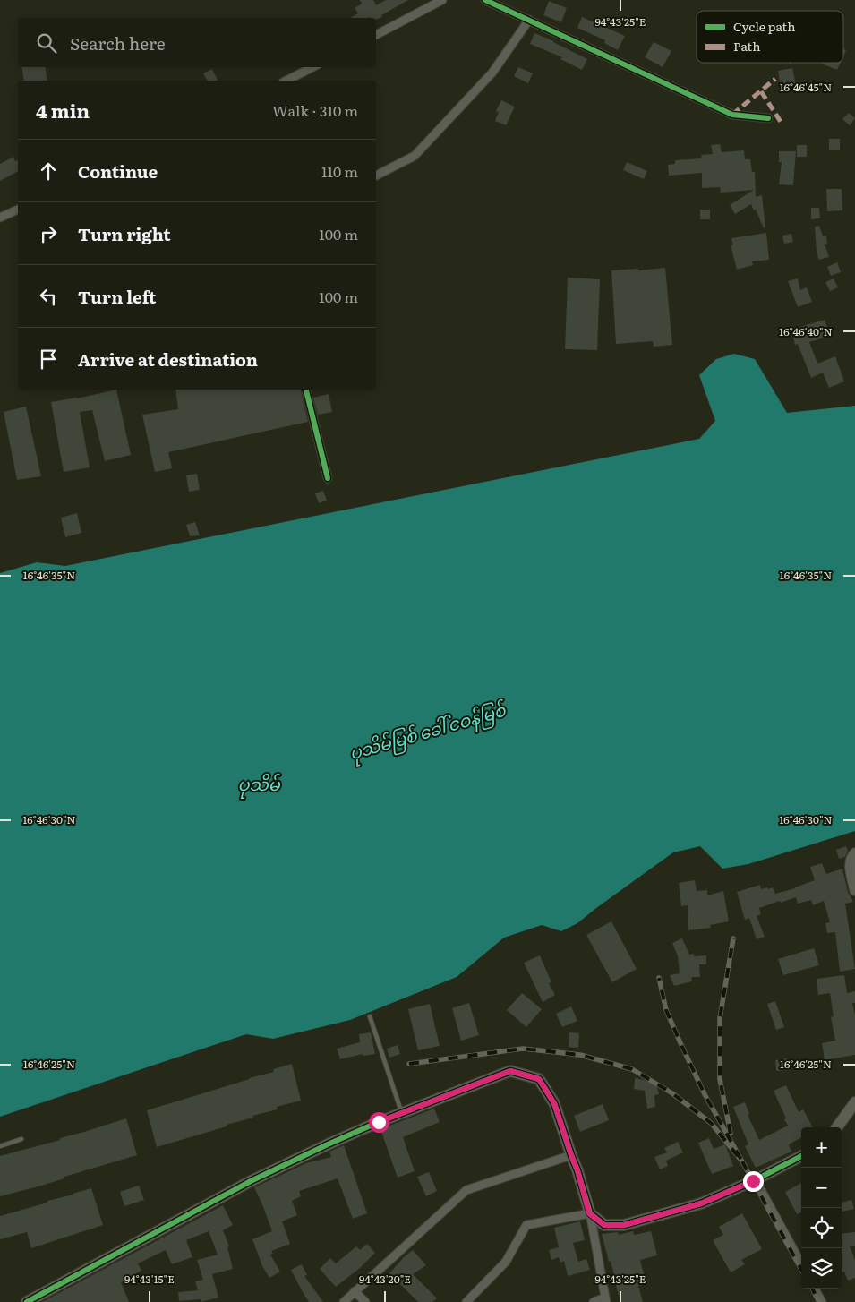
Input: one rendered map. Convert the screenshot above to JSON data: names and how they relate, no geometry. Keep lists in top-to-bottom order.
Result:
{
  "water": ["ပုသိမ်မြစ် ခေါ် ငဝန်မြစ်", "ပုသိမ်"],
  "legend": ["Cycle path", "Path"],
  "page": {
    "search": "Search here",
    "heading": ["4 min", "Walk · 310 m"],
    "list": [
      ["Continue", "110 m"],
      ["Turn right", "100 m"],
      ["Turn left", "100 m"],
      "Arrive at destination"
    ],
    "map_buttons": ["+", "−"]
  },
  "coordinates": [
    "94°43'25\"E",
    "16°46'45\"N",
    "16°46'40\"N",
    "16°46'35\"N",
    "16°46'30\"N",
    "16°46'25\"N",
    "94°43'15\"E",
    "94°43'20\"E"
  ]
}
